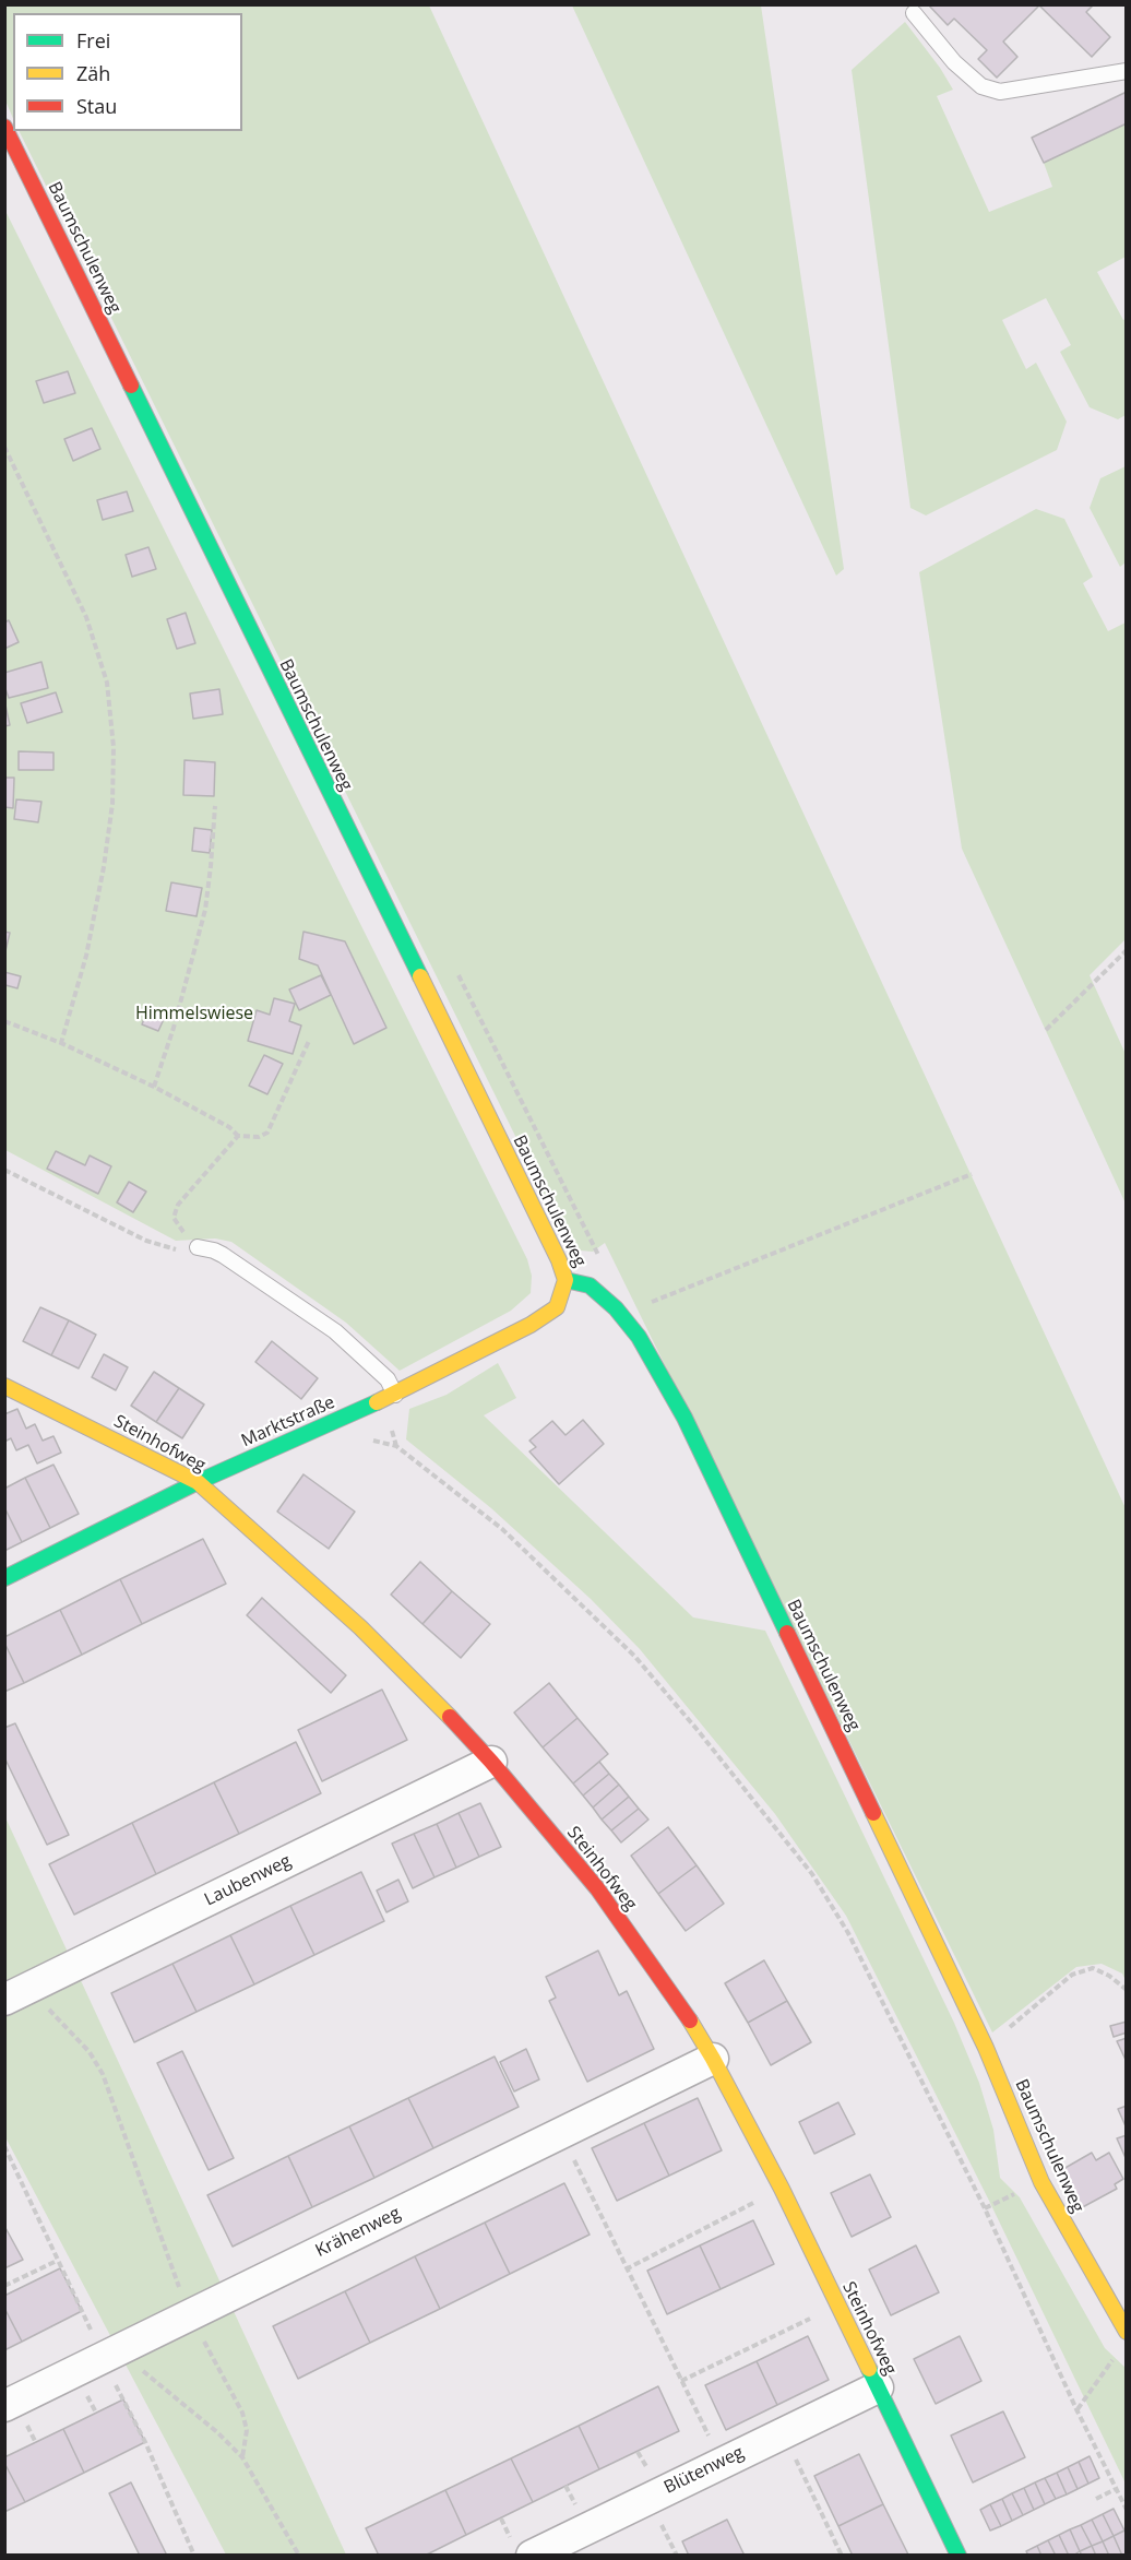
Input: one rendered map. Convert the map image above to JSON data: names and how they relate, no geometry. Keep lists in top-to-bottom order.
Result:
{
  "streets": {
    "street": [
      "Baumschulenweg",
      "Marktstraße",
      "Steinhofweg",
      "Laubenweg",
      "Krähenweg",
      "Blütenweg"
    ]
  },
  "crossings": [
    ["Baumschulenweg", "Marktstraße"],
    ["Marktstraße", "Steinhofweg"],
    ["Steinhofweg", "Laubenweg"],
    ["Steinhofweg", "Krähenweg"],
    ["Steinhofweg", "Blütenweg"]
  ],
  "parks": ["Himmelswiese"],
  "legend": ["Frei", "Zäh", "Stau"]
}
